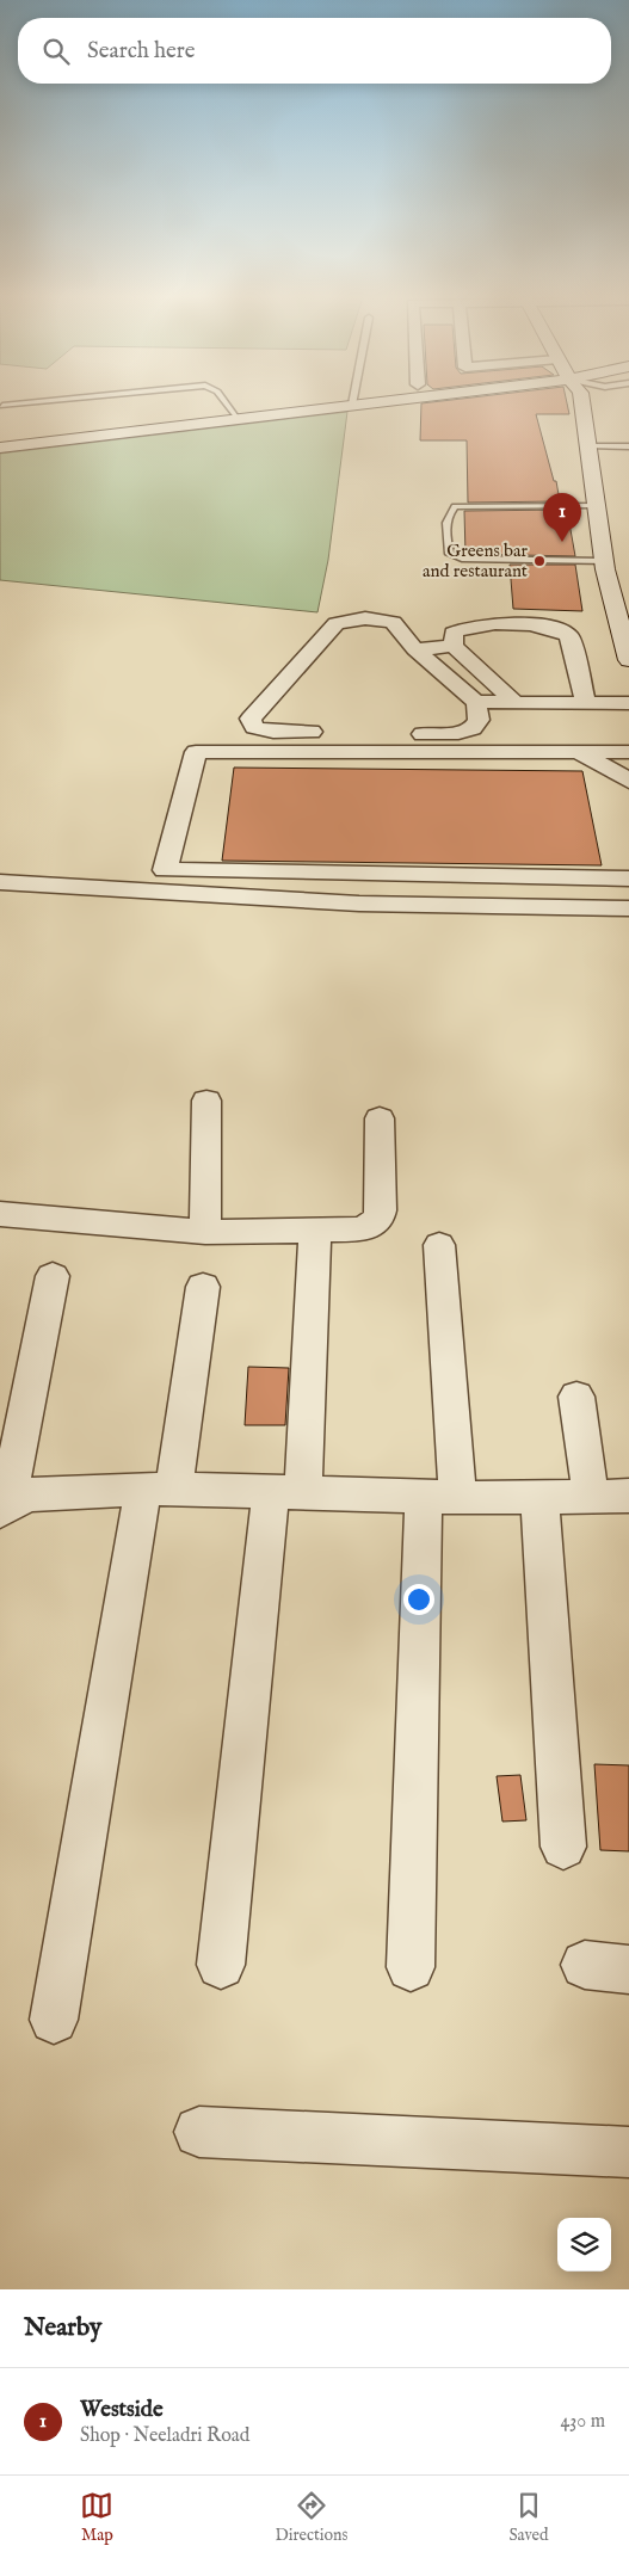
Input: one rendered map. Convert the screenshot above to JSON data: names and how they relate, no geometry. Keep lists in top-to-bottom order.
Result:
{
  "places": ["Greens bar and restaurant"],
  "page": {
    "search": "Search here",
    "pins": "1",
    "heading": "Nearby",
    "list": [
      {
        "mark": "1",
        "name": "Westside",
        "note": "Shop · Neeladri Road",
        "value": "430 m"
      }
    ],
    "nav": ["Map", "Directions", "Saved"]
  }
}
